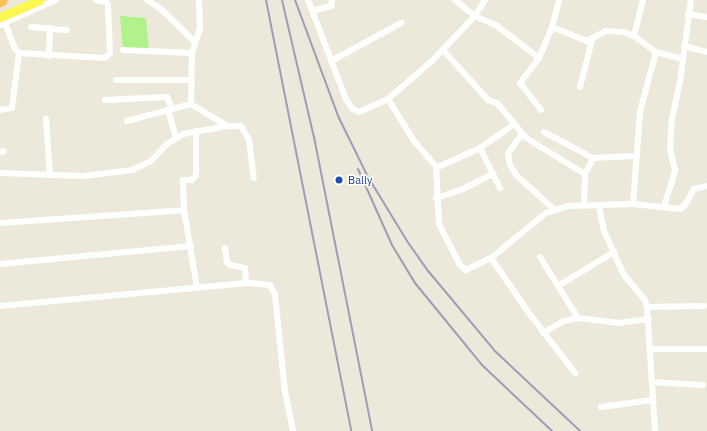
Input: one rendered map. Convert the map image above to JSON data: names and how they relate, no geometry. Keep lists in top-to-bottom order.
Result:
{
  "places": ["Bally"]
}
